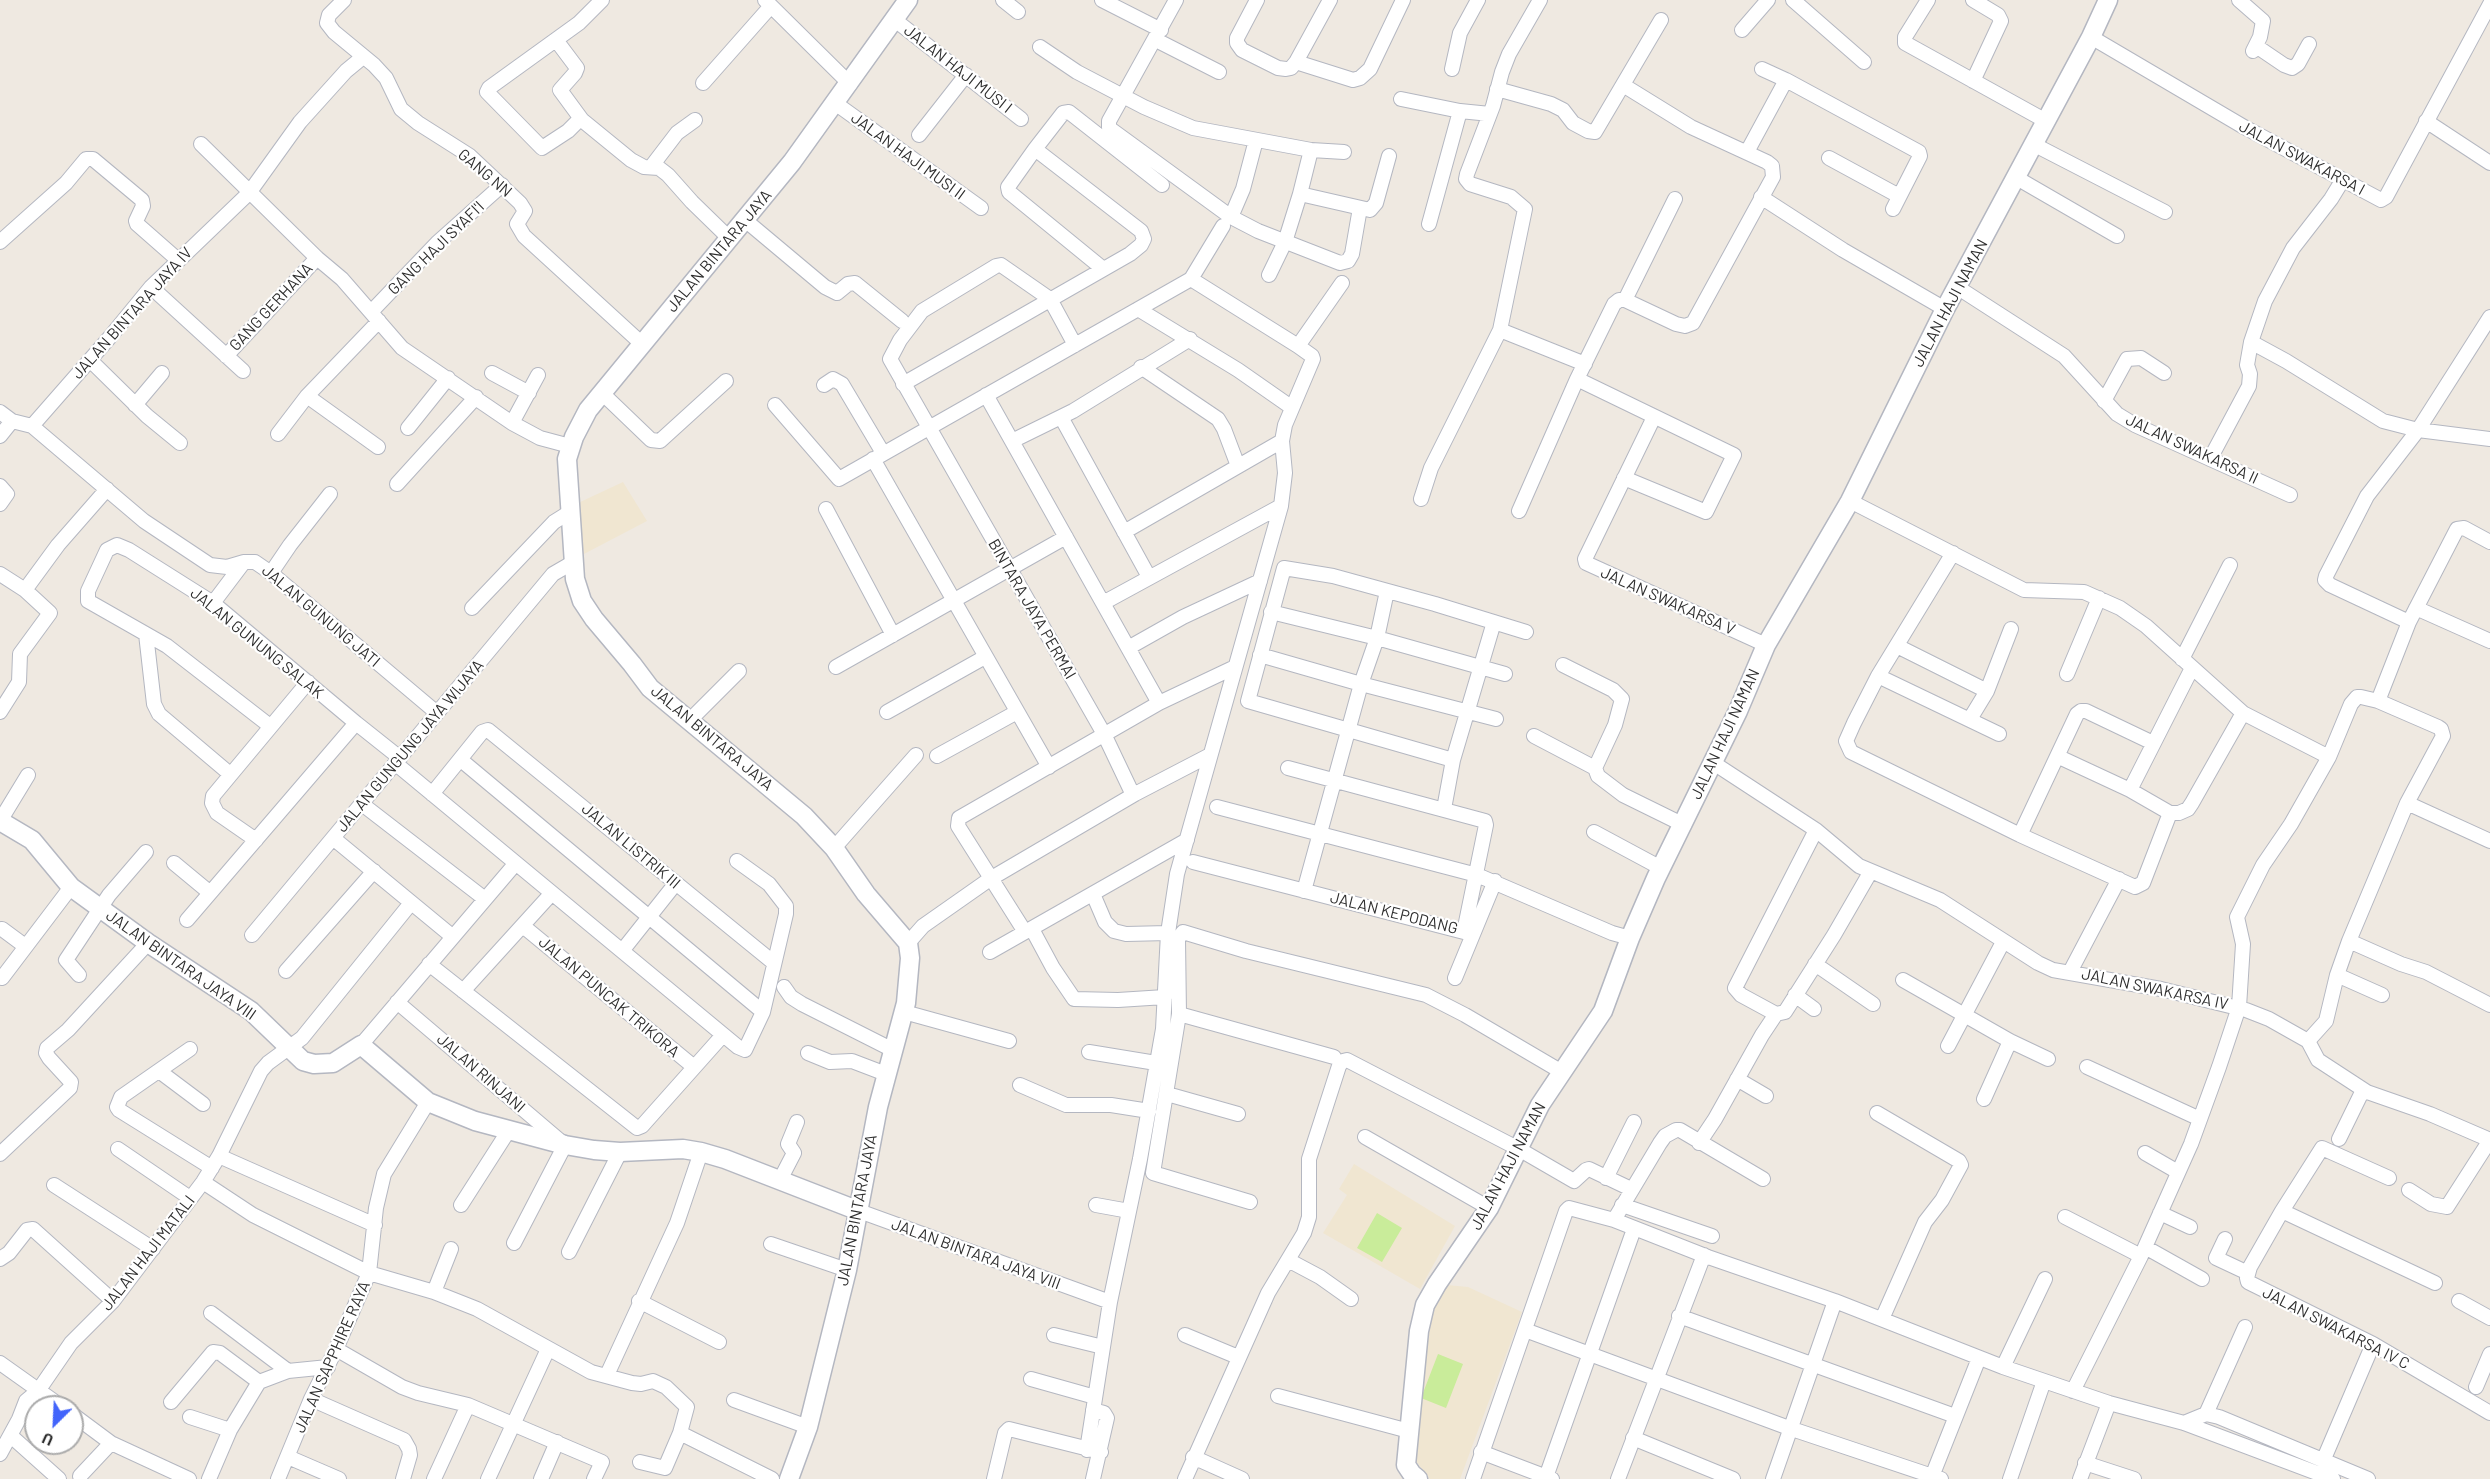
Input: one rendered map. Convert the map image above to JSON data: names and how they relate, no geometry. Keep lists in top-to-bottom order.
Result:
{
  "streets": {
    "street": [
      "JALAN HAJI MUSI I",
      "JALAN HAJI MUSI II",
      "JALAN SWAKARSA I",
      "GANG NN",
      "GANG HAJI SYAFI'I",
      "JALAN BINTARA JAYA",
      "JALAN HAJI NAMAN",
      "GANG GERHANA",
      "JALAN BINTARA JAYA IV",
      "JALAN SWAKARSA II",
      "JALAN SWAKARSA V",
      "BINTARA JAYA PERMAI",
      "JALAN GUNUNG JATI",
      "JALAN GUNUNG SALAK",
      "JALAN GUNGUNG JAYA WIJAYA",
      "JALAN LISTRIK III",
      "JALAN KEPODANG",
      "JALAN BINTARA JAYA VIII",
      "JALAN SWAKARSA IV",
      "JALAN PUNCAK TRIKORA",
      "JALAN RINJANI",
      "JALAN HAJI MATALI",
      "JALAN SWAKARSA IV C",
      "JALAN SAPPHIRE RAYA"
    ]
  },
  "crossings": [
    ["JALAN HAJI MUSI I", "JALAN BINTARA JAYA"],
    ["JALAN HAJI MUSI II", "JALAN BINTARA JAYA"],
    ["JALAN SWAKARSA I", "JALAN HAJI NAMAN"],
    ["GANG NN", "GANG HAJI SYAFI'I"],
    ["GANG NN", "JALAN BINTARA JAYA"],
    ["GANG NN", "JALAN BINTARA JAYA IV"],
    ["JALAN BINTARA JAYA", "JALAN GUNGUNG JAYA WIJAYA"],
    ["JALAN BINTARA JAYA", "JALAN BINTARA JAYA VIII"],
    ["JALAN HAJI NAMAN", "JALAN SWAKARSA II"],
    ["JALAN HAJI NAMAN", "JALAN SWAKARSA V"],
    ["JALAN HAJI NAMAN", "JALAN SWAKARSA IV"],
    ["JALAN BINTARA JAYA IV", "JALAN GUNUNG JATI"],
    ["JALAN GUNUNG JATI", "JALAN GUNGUNG JAYA WIJAYA"],
    ["JALAN GUNUNG SALAK", "JALAN GUNGUNG JAYA WIJAYA"],
    ["JALAN BINTARA JAYA VIII", "JALAN RINJANI"],
    ["JALAN BINTARA JAYA VIII", "JALAN HAJI MATALI"],
    ["JALAN BINTARA JAYA VIII", "JALAN SAPPHIRE RAYA"]
  ],
  "north": "bottom left"
}
